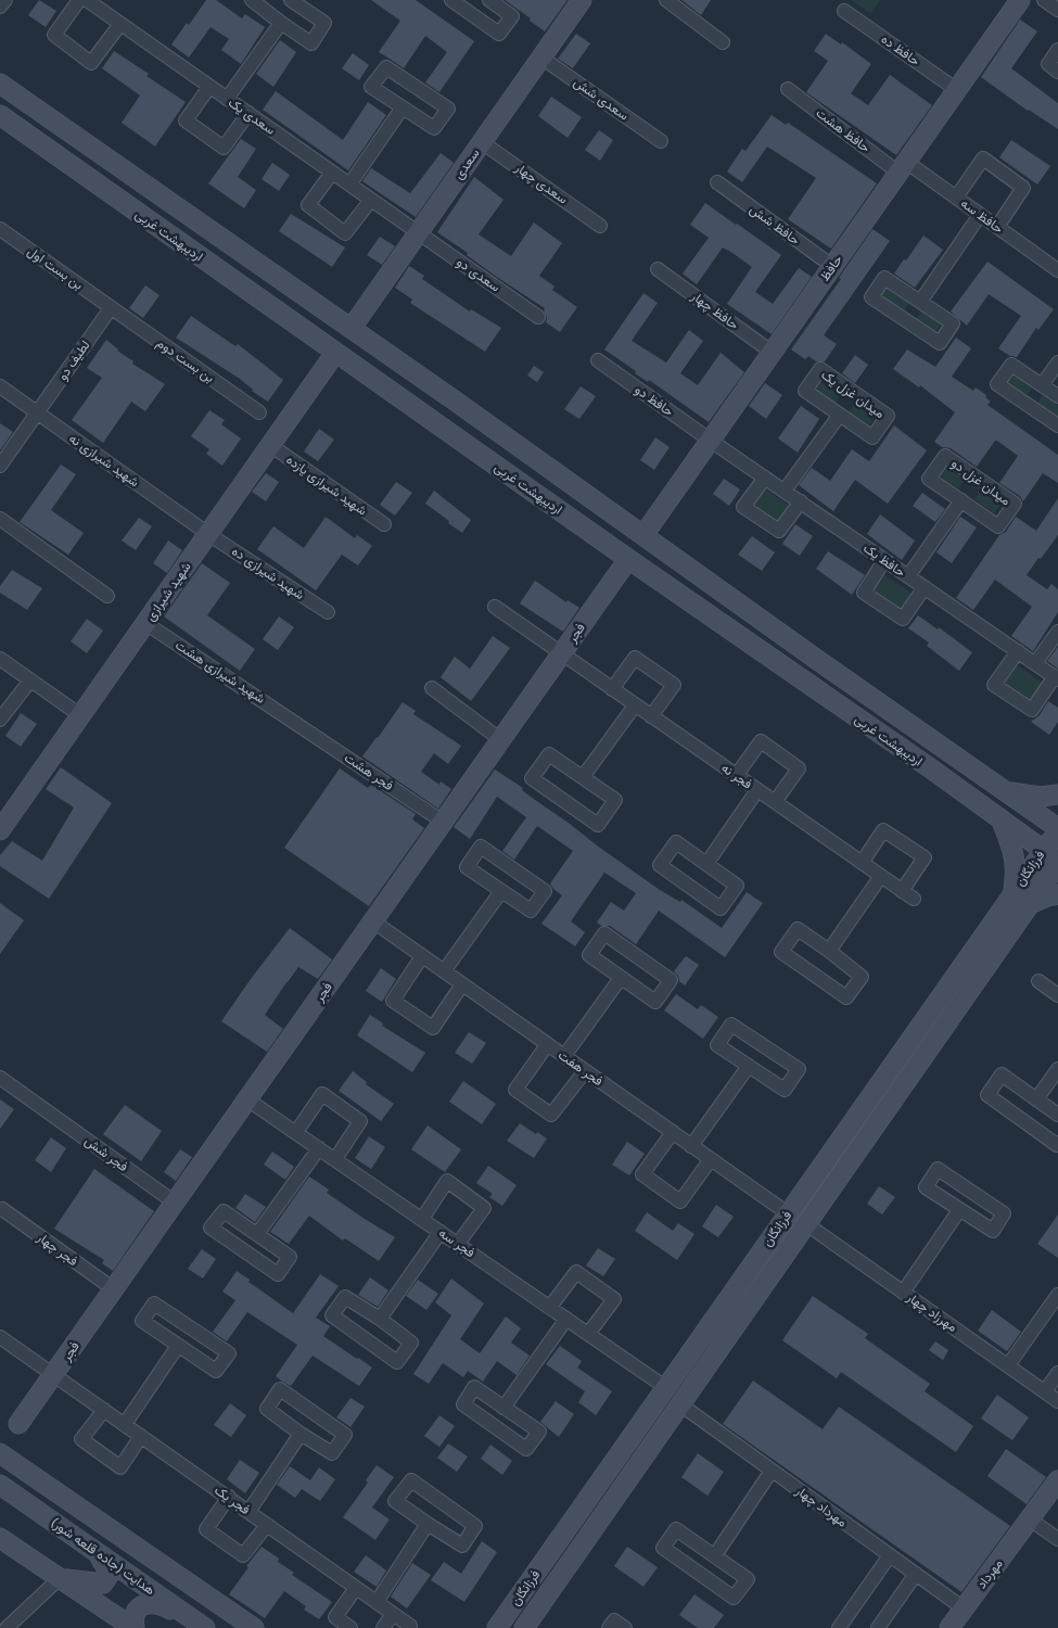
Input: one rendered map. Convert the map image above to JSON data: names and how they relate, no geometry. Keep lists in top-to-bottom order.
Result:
{
  "streets": {
    "street": [
      "حافظ ده",
      "سعدی شش",
      "سعدی یک",
      "حافظ هشت",
      "سعدی",
      "سعدی چهار",
      "حافظ سه",
      "حافظ شش",
      "اردیبهشت غربی",
      "بن بست اول",
      "حافظ",
      "سعدی دو",
      "حافظ چهار",
      "لطیف دو",
      "بن بست دوم",
      "میدان غزل یک",
      "حافظ دو",
      "شهید شیرازی نه",
      "میدان غزل دو",
      "شهید شیرازی یازده",
      "حافظ یک",
      "شهید شیرازی ده",
      "شهید شیرازی",
      "فجر",
      "شهید شیرازی هشت",
      "فجر هشت",
      "فجر نه",
      "فرزانگان",
      "فجر هفت",
      "فجر شش",
      "فجر سه",
      "فجر چهار",
      "مهرزاد چهار",
      "فجر یک",
      "مهرداد چهار",
      "هدایت (جاده قلعه شور)",
      "مهرداد"
    ]
  },
  "crossings": [
    ["حافظ ده", "حافظ"],
    ["سعدی شش", "سعدی"],
    ["سعدی یک", "سعدی"],
    ["سعدی یک", "سعدی دو"],
    ["حافظ هشت", "حافظ سه"],
    ["حافظ هشت", "حافظ"],
    ["سعدی", "سعدی چهار"],
    ["سعدی", "اردیبهشت غربی"],
    ["سعدی", "سعدی دو"],
    ["حافظ سه", "حافظ"],
    ["حافظ شش", "حافظ"],
    ["اردیبهشت غربی", "حافظ"],
    ["اردیبهشت غربی", "شهید شیرازی"],
    ["اردیبهشت غربی", "فجر"],
    ["اردیبهشت غربی", "فرزانگان"],
    ["بن بست اول", "لطیف دو"],
    ["بن بست اول", "بن بست دوم"],
    ["حافظ", "حافظ چهار"],
    ["حافظ", "حافظ دو"],
    ["حافظ", "حافظ یک"],
    ["لطیف دو", "بن بست دوم"],
    ["لطیف دو", "شهید شیرازی نه"],
    ["حافظ دو", "حافظ یک"],
    ["شهید شیرازی نه", "شهید شیرازی ده"],
    ["شهید شیرازی نه", "شهید شیرازی"],
    ["شهید شیرازی یازده", "شهید شیرازی"],
    ["شهید شیرازی ده", "شهید شیرازی"],
    ["شهید شیرازی", "شهید شیرازی هشت"],
    ["فجر", "فجر هشت"],
    ["فجر", "فجر نه"],
    ["فجر", "فجر هفت"],
    ["فجر", "فجر شش"],
    ["فجر", "فجر سه"],
    ["فجر", "فجر چهار"],
    ["فجر", "فجر یک"],
    ["شهید شیرازی هشت", "فجر هشت"],
    ["فرزانگان", "فجر هفت"],
    ["فرزانگان", "فجر سه"],
    ["فرزانگان", "مهرزاد چهار"],
    ["فرزانگان", "مهرداد چهار"],
    ["مهرداد چهار", "مهرداد"]
  ]
}
